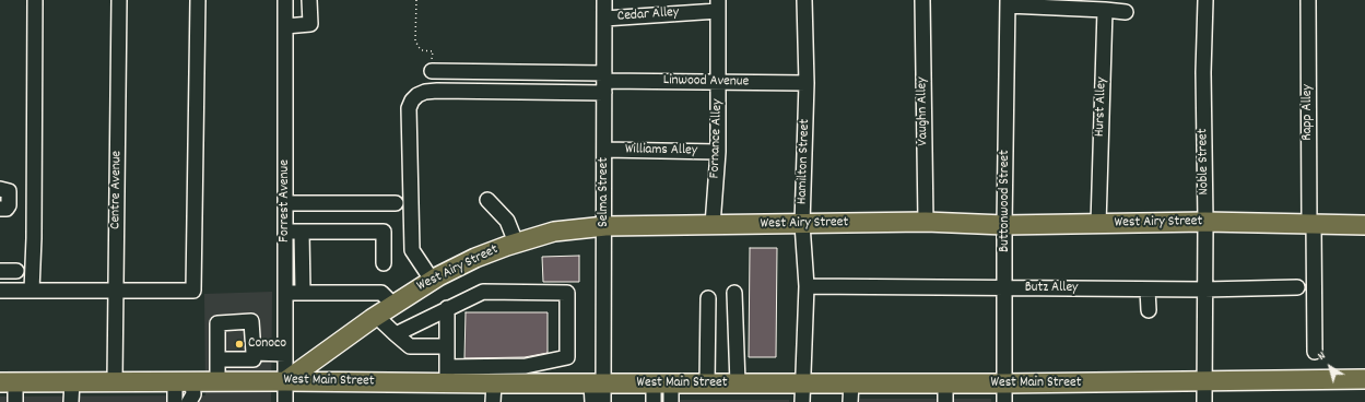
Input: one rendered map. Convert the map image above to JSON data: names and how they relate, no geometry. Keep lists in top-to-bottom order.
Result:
{
  "streets": {
    "main road": ["West Airy Street", "West Main Street"],
    "street": [
      "Cedar Alley",
      "Linwood Avenue",
      "Hurst Alley",
      "Vaughn Alley",
      "Rapp Alley",
      "Fornance Alley",
      "Williams Alley",
      "Hamilton Street",
      "Noble Street",
      "Centre Avenue",
      "Selma Street",
      "Forrest Avenue",
      "Buttonwood Street",
      "Butz Alley"
    ]
  },
  "crossings": [
    ["Cedar Alley", "Fornance Alley"],
    ["Cedar Alley", "Selma Street"],
    ["Linwood Avenue", "Fornance Alley"],
    ["Linwood Avenue", "Hamilton Street"],
    ["Linwood Avenue", "Selma Street"],
    ["Hurst Alley", "West Airy Street"],
    ["Vaughn Alley", "West Airy Street"],
    ["Rapp Alley", "West Airy Street"],
    ["Fornance Alley", "Williams Alley"],
    ["Fornance Alley", "West Airy Street"],
    ["Williams Alley", "Selma Street"],
    ["Hamilton Street", "West Airy Street"],
    ["Hamilton Street", "Butz Alley"],
    ["Hamilton Street", "West Main Street"],
    ["Noble Street", "West Airy Street"],
    ["Noble Street", "Butz Alley"],
    ["Noble Street", "West Main Street"],
    ["Centre Avenue", "West Main Street"],
    ["Selma Street", "West Airy Street"],
    ["Selma Street", "West Main Street"],
    ["Forrest Avenue", "West Airy Street"],
    ["Forrest Avenue", "West Main Street"],
    ["Buttonwood Street", "West Airy Street"],
    ["Buttonwood Street", "Butz Alley"],
    ["Buttonwood Street", "West Main Street"],
    ["West Airy Street", "West Main Street"]
  ],
  "places": ["Conoco"],
  "north": "top left"
}
